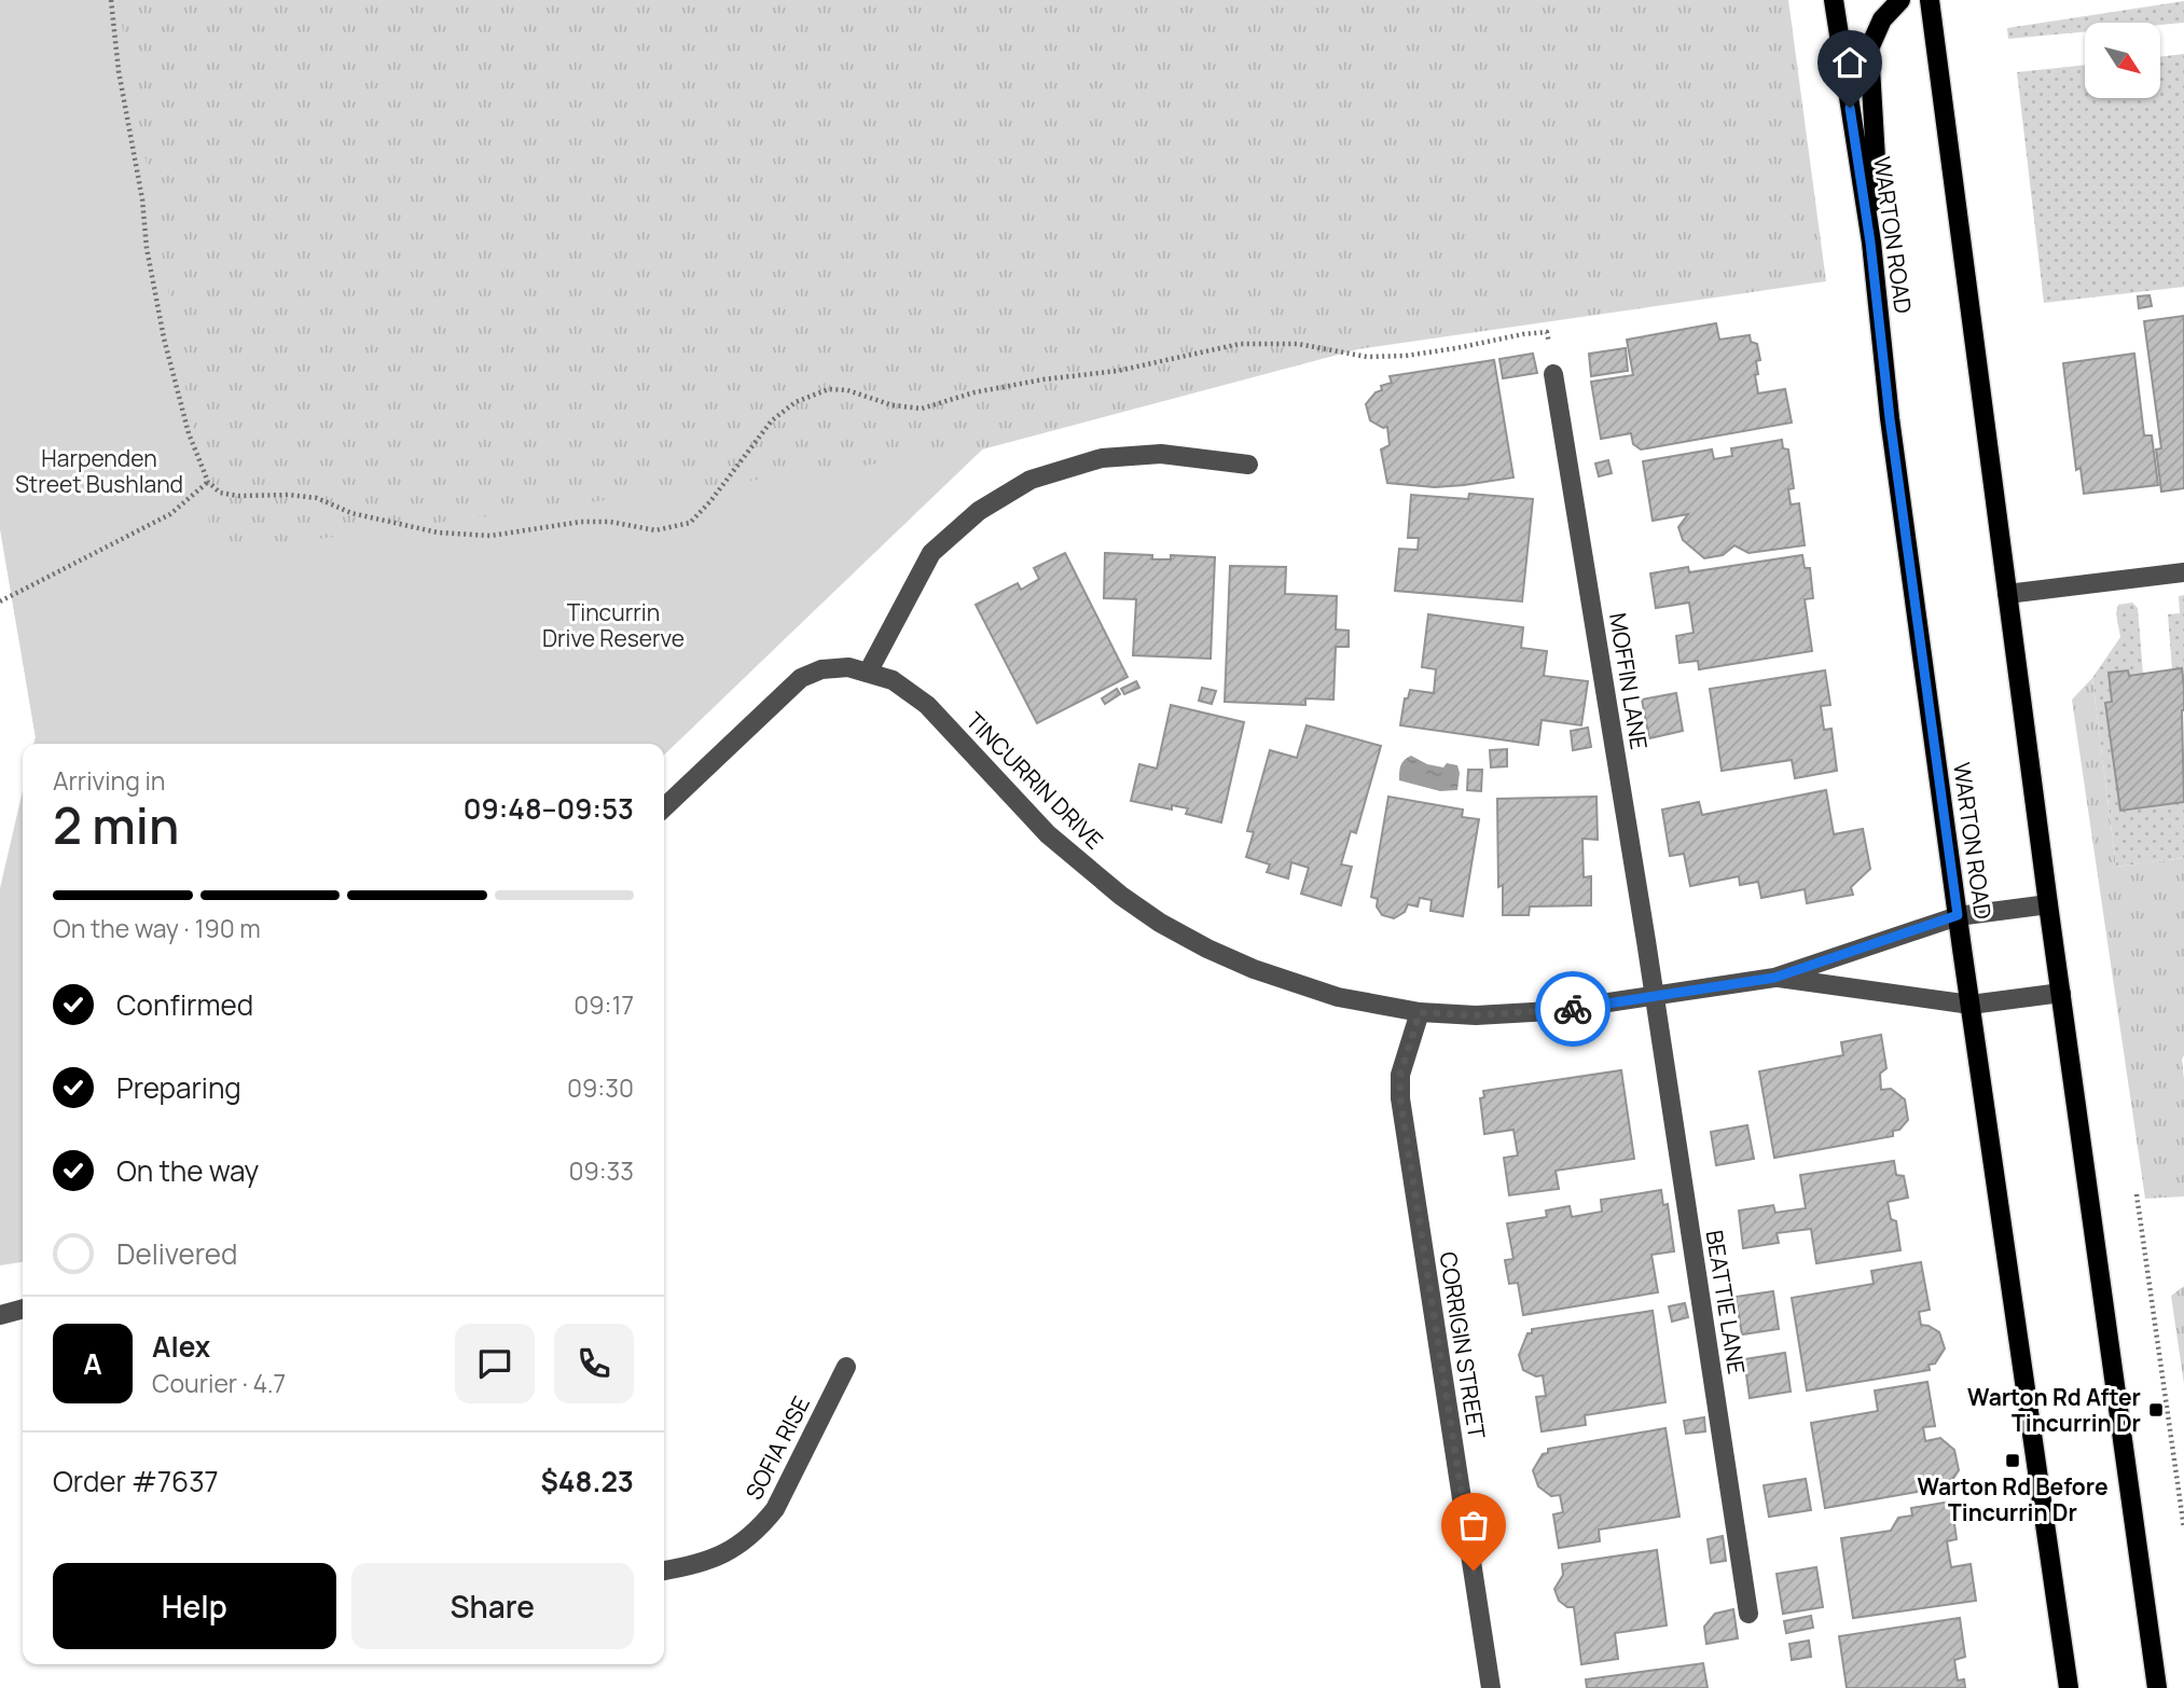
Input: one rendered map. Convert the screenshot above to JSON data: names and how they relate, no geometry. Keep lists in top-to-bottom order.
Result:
{
  "streets": {
    "main road": ["WARTON ROAD"],
    "street": [
      "MOFFIN LANE",
      "TINCURRIN DRIVE",
      "BEATTIE LANE",
      "CORRIGIN STREET",
      "SOFIA RISE"
    ]
  },
  "crossings": [
    ["WARTON ROAD", "TINCURRIN DRIVE"],
    ["MOFFIN LANE", "TINCURRIN DRIVE"],
    ["MOFFIN LANE", "BEATTIE LANE"],
    ["TINCURRIN DRIVE", "BEATTIE LANE"],
    ["TINCURRIN DRIVE", "CORRIGIN STREET"]
  ],
  "parks": ["Harpenden Street Bushland", "Tincurrin Drive Reserve"],
  "places": {
    "transit": ["Warton Rd After Tincurrin Dr", "Warton Rd Before Tincurrin Dr"]
  },
  "north": "bottom right",
  "page": {
    "heading": ["2 min", "Arriving in", "09:48–09:53"],
    "panel": [
      "Alex",
      "Courier · 4.7",
      "Order #7637",
      "$48.23"
    ],
    "bar": "On the way · 190 m",
    "list": [
      ["Confirmed", "09:17"],
      ["Preparing", "09:30"],
      ["On the way", "09:33"],
      "Delivered"
    ],
    "round": "A",
    "buttons": ["Help", "Share"]
  }
}
